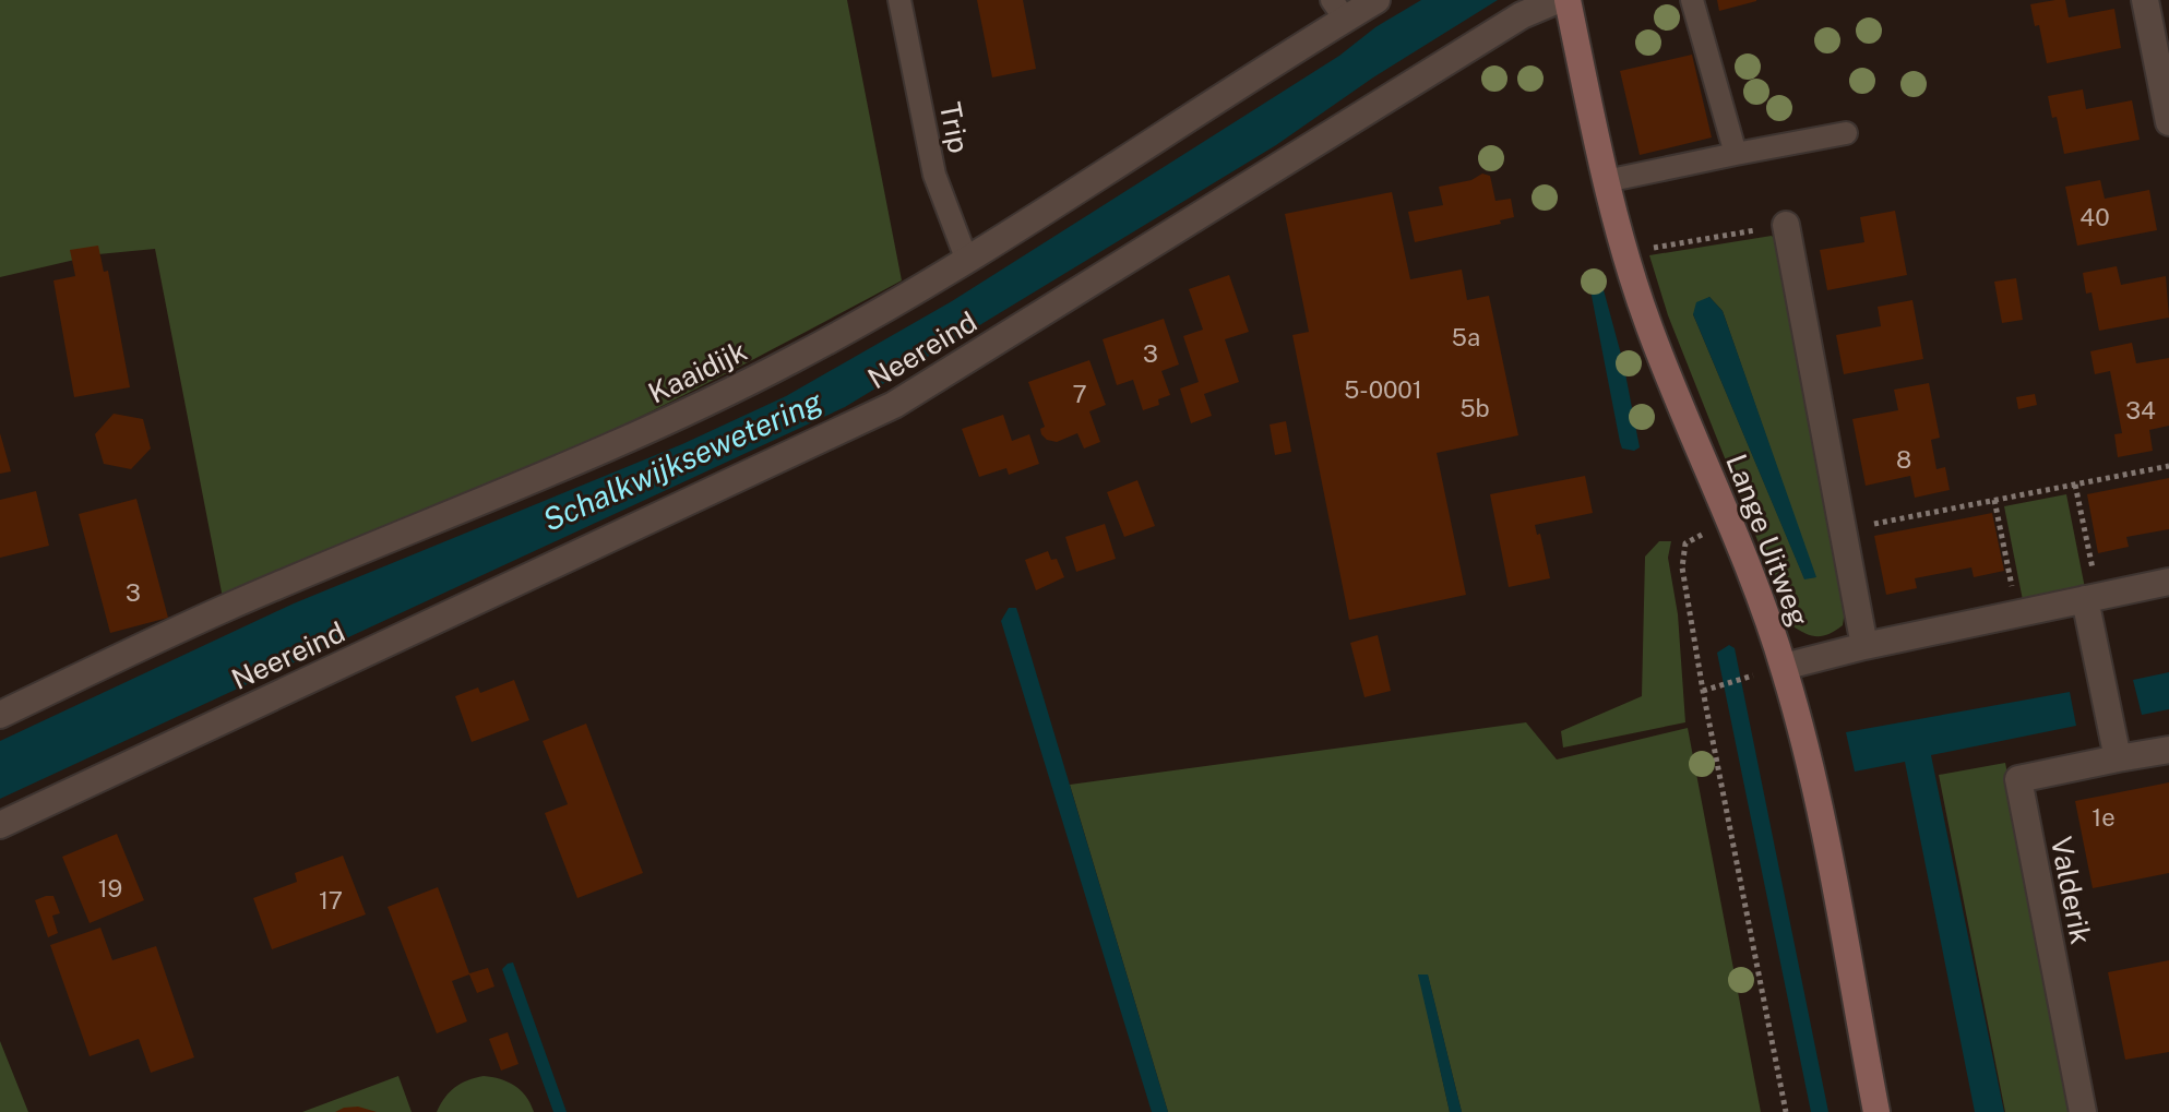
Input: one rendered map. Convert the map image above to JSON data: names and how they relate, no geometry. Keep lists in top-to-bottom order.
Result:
{
  "streets": {
    "street": [
      "Neereind",
      "Kaaidijk",
      "Lange Uitweg",
      "Valderik"
    ],
    "lane": ["Trip"]
  },
  "crossings": [
    ["Trip", "Kaaidijk"]
  ],
  "water": ["Schalkwijksewetering"],
  "house_numbers": [
    "40",
    "5a",
    "3",
    "5-0001",
    "7",
    "5b",
    "34",
    "8",
    "3",
    "1e",
    "19",
    "17"
  ]
}
